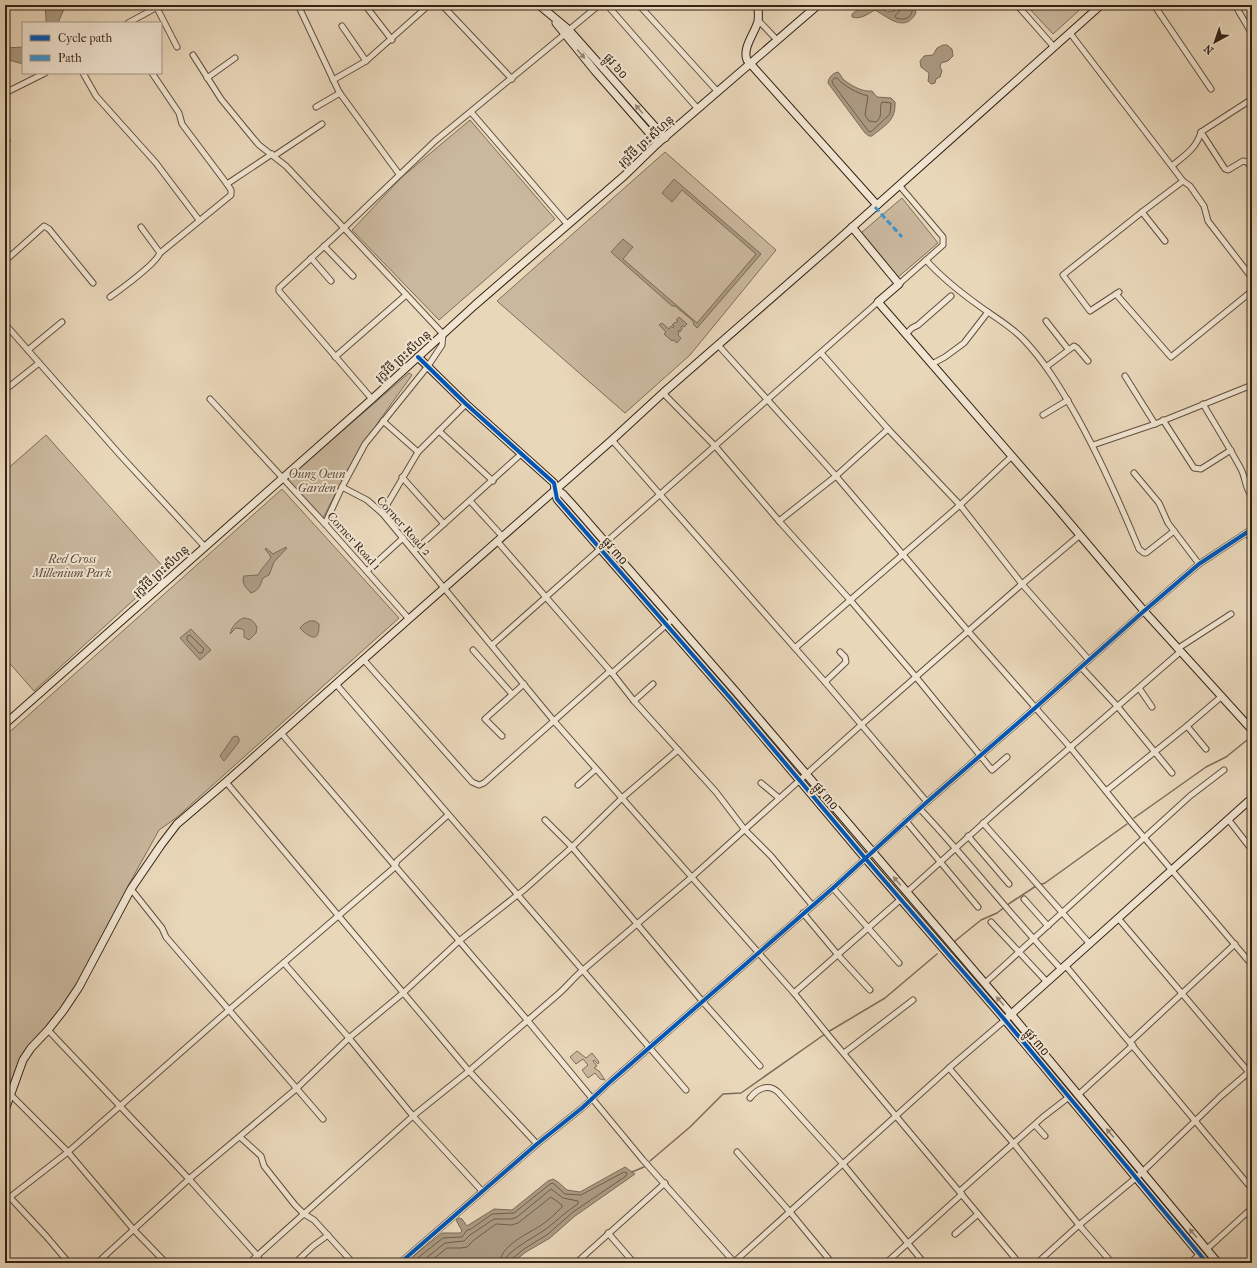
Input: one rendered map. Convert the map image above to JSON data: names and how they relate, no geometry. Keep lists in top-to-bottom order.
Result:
{
  "streets": {
    "street": [
      "ផ្លូវ ៦០",
      "រុក្ខវិថី ព្រះសីហនុ",
      "Corner Road 2",
      "Corner Road 1",
      "ផ្លូវ ៣០"
    ]
  },
  "crossings": [
    ["ផ្លូវ ៦០", "រុក្ខវិថី ព្រះសីហនុ"],
    ["រុក្ខវិថី ព្រះសីហនុ", "Corner Road 1"],
    ["រុក្ខវិថី ព្រះសីហនុ", "ផ្លូវ ៣០"]
  ],
  "parks": ["Oung Oeun Garden", "Red Cross Millenium Park"],
  "legend": ["Cycle path", "Path"],
  "north": "bottom left"
}
